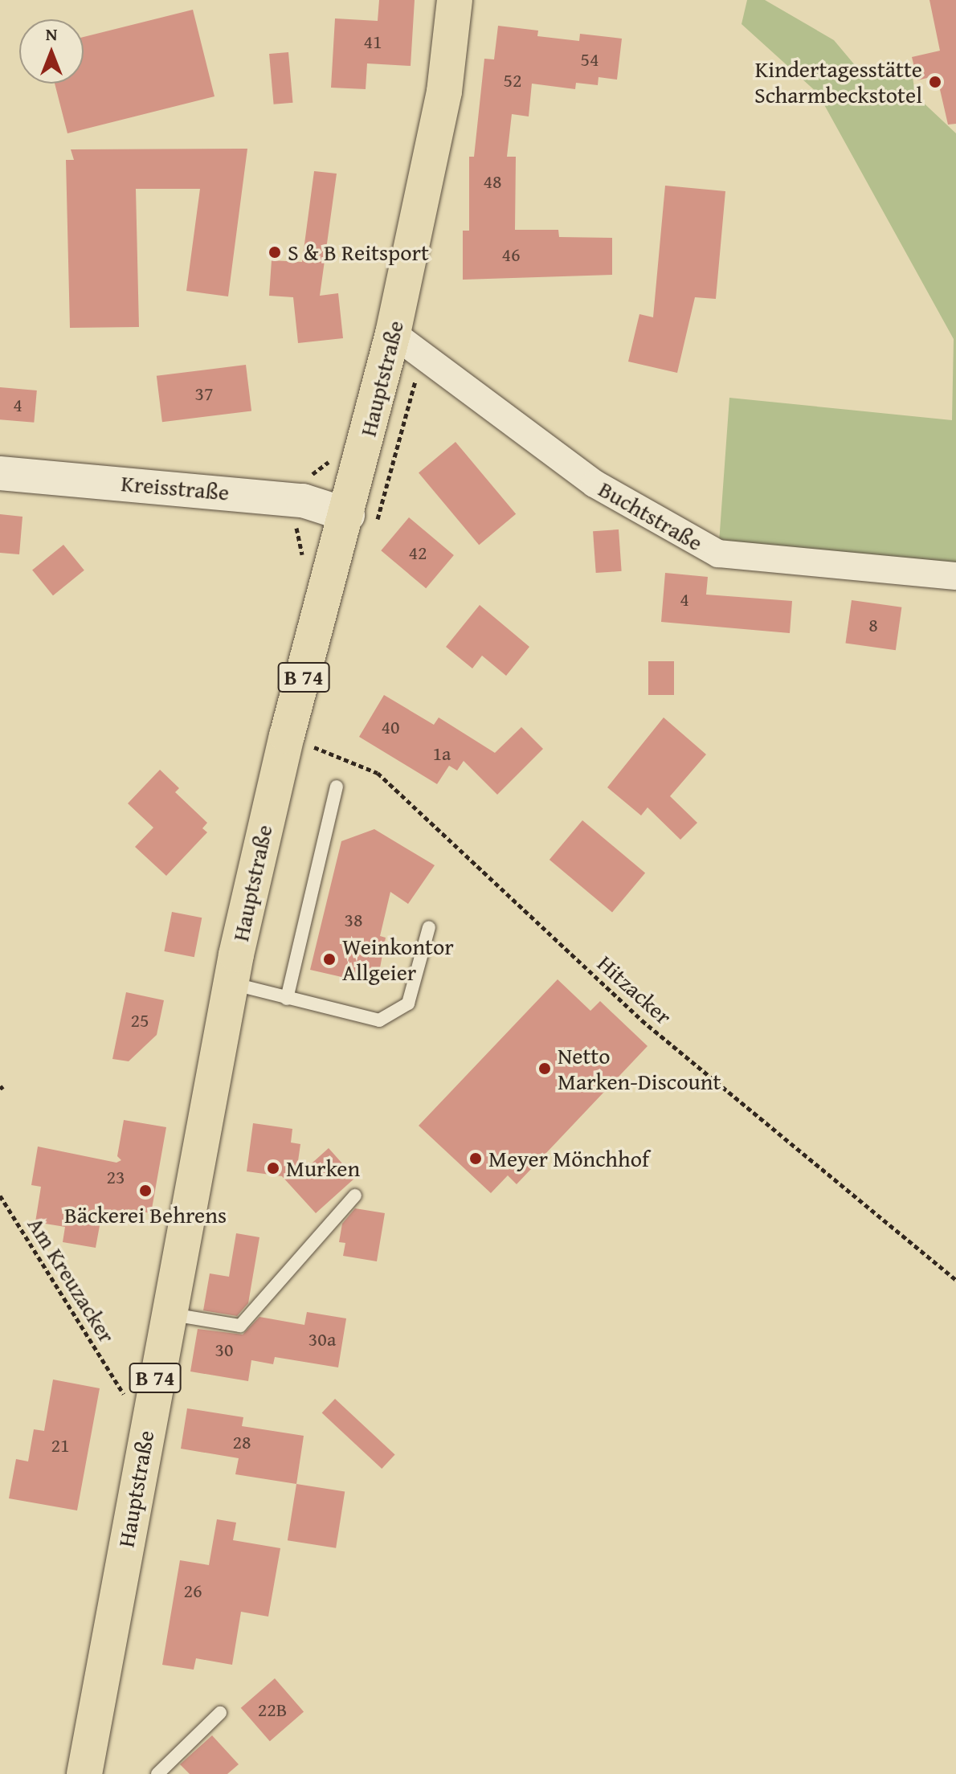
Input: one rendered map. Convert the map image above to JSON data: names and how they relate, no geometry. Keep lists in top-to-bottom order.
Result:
{
  "streets": {
    "main road": ["Hauptstraße", "B 74"],
    "street": ["Kreisstraße", "Buchtstraße"],
    "path": ["Hitzacker", "Am Kreuzacker"]
  },
  "crossings": [
    ["Hauptstraße", "Kreisstraße"],
    ["Hauptstraße", "Buchtstraße"],
    ["Hauptstraße", "Hitzacker"],
    ["Hauptstraße", "Am Kreuzacker"]
  ],
  "places": [
    "Kindertagesstätte Scharmbeckstotel",
    "S & B Reitsport",
    "Weinkontor Allgeier",
    "Netto Marken-Discount",
    "Meyer Mönchhof",
    "Murken",
    "Bäckerei Behrens"
  ],
  "house_numbers": [
    "41",
    "54",
    "52",
    "48",
    "46",
    "37",
    "4",
    "42",
    "4",
    "8",
    "40",
    "1a",
    "38",
    "25",
    "23",
    "30a",
    "30",
    "28",
    "21",
    "26",
    "22B"
  ],
  "north": "top"
}
